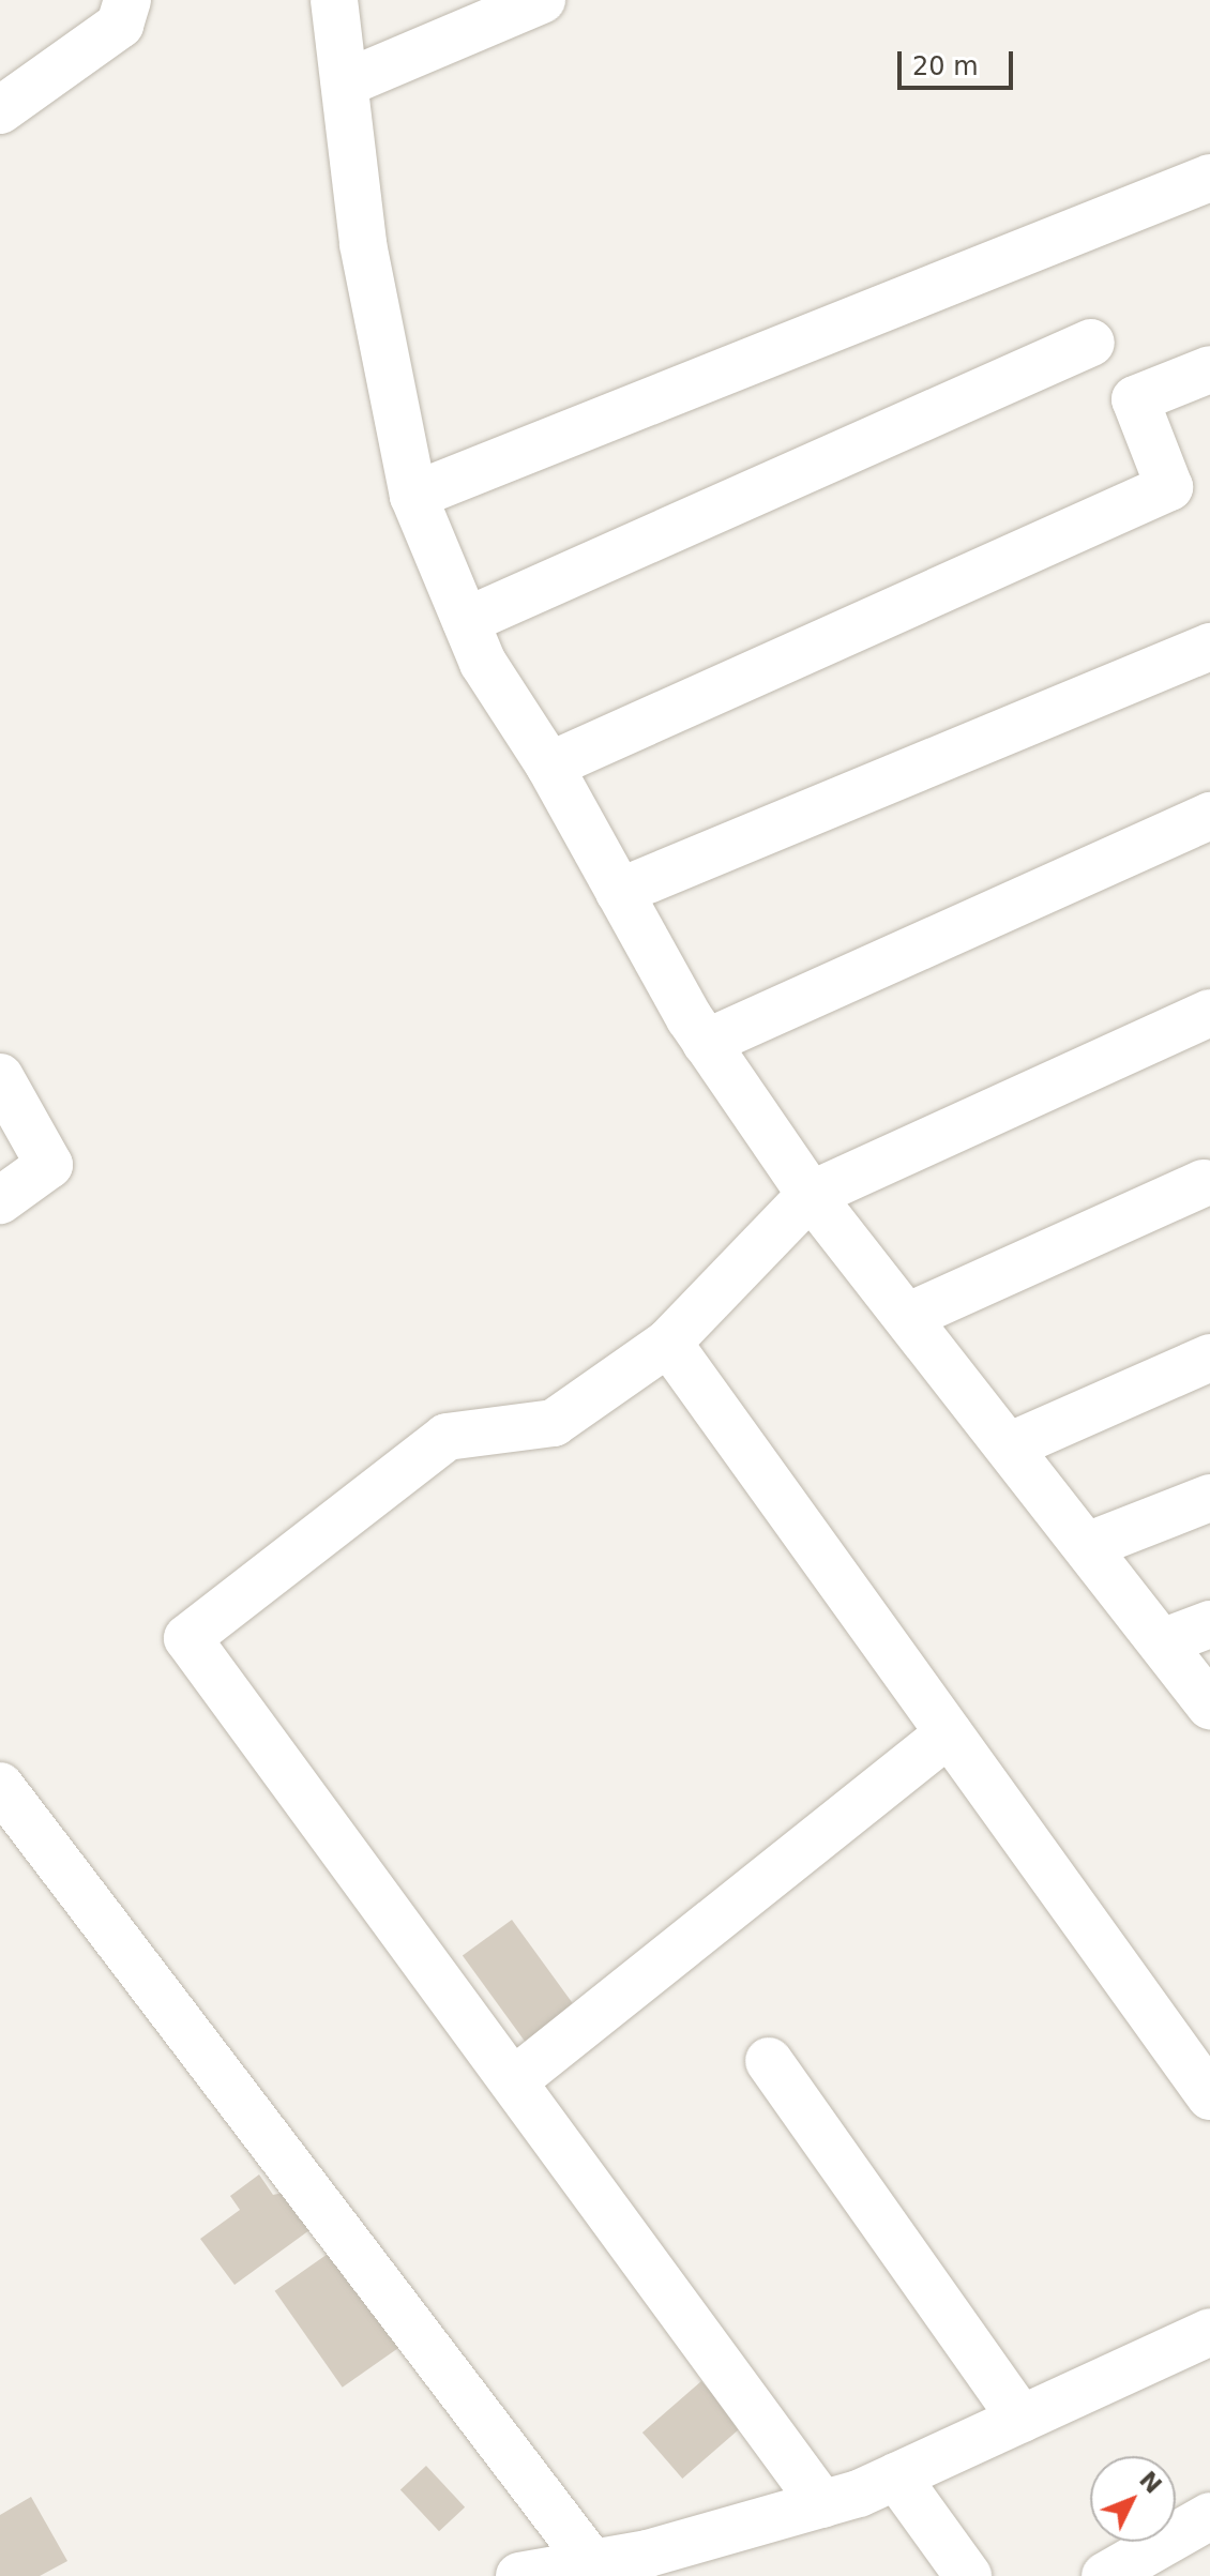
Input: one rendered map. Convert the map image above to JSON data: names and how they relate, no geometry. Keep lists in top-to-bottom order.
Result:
{
  "scale_bar": "20 m",
  "north": "top right"
}
